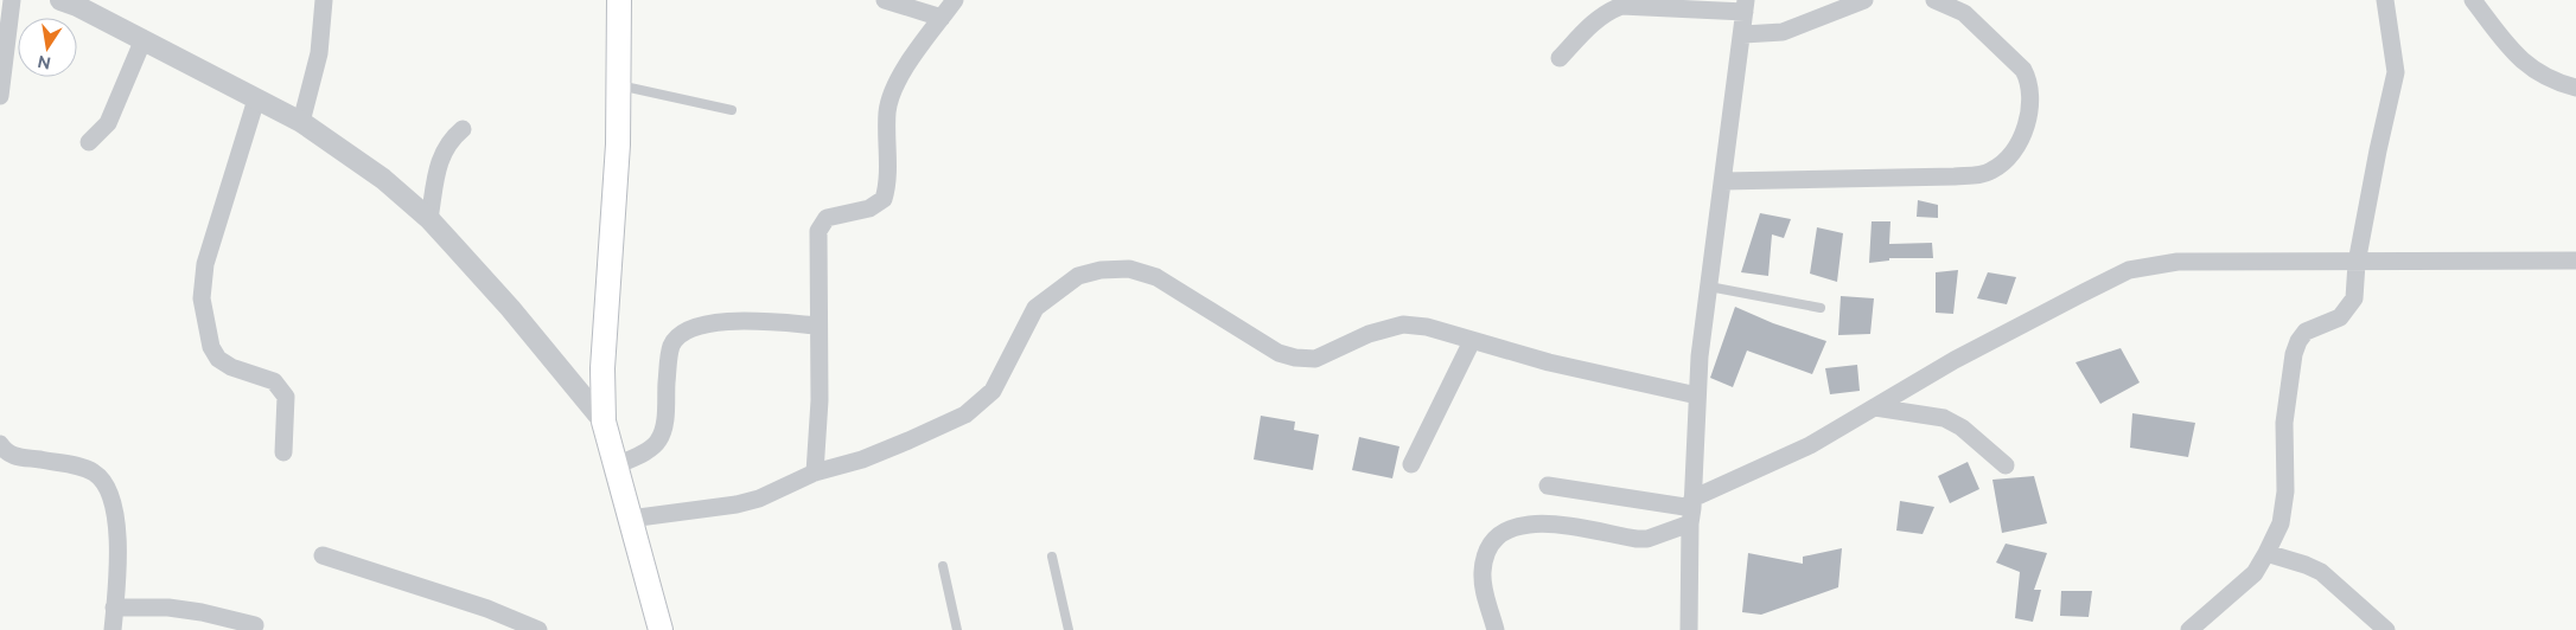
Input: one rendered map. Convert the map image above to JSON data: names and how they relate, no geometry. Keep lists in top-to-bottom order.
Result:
{
  "north": "bottom"
}
